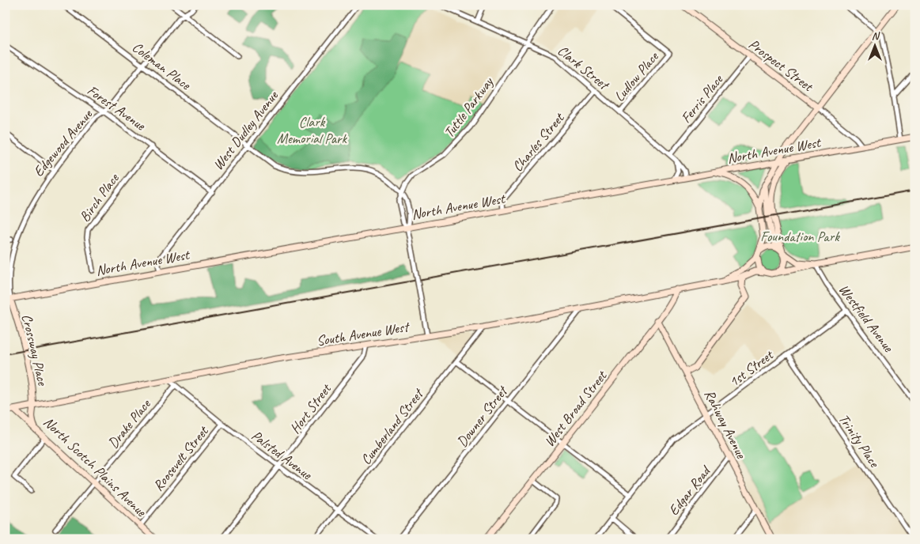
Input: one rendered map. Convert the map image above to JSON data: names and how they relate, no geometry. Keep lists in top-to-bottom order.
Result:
{
  "streets": {
    "main road": [
      "Prospect Street",
      "North Avenue West",
      "South Avenue West",
      "Crossway Place",
      "West Broad Street",
      "Rahway Avenue",
      "North Scotch Plains Avenue"
    ],
    "street": [
      "Coleman Place",
      "Clark Street",
      "Ludlow Place",
      "Ferris Place",
      "Forest Avenue",
      "Tuttle Parkway",
      "West Dudley Avenue",
      "Charles Street",
      "Edgewood Avenue",
      "Birch Place",
      "Westfield Avenue",
      "1st Street",
      "Hort Street",
      "Downer Street",
      "Drake Place",
      "Cumberland Street",
      "Trinity Place",
      "Palsted Avenue",
      "Roosevelt Street",
      "Edgar Road"
    ]
  },
  "crossings": [
    ["Prospect Street", "Ferris Place"],
    ["Prospect Street", "North Avenue West"],
    ["Coleman Place", "Tuttle Parkway"],
    ["Coleman Place", "West Dudley Avenue"],
    ["Coleman Place", "Edgewood Avenue"],
    ["Clark Street", "Ludlow Place"],
    ["Clark Street", "Ferris Place"],
    ["Clark Street", "Tuttle Parkway"],
    ["Clark Street", "Charles Street"],
    ["Clark Street", "North Avenue West"],
    ["Forest Avenue", "West Dudley Avenue"],
    ["Forest Avenue", "Edgewood Avenue"],
    ["Forest Avenue", "Birch Place"],
    ["Tuttle Parkway", "West Dudley Avenue"],
    ["Tuttle Parkway", "North Avenue West"],
    ["Tuttle Parkway", "South Avenue West"],
    ["West Dudley Avenue", "North Avenue West"],
    ["Charles Street", "North Avenue West"],
    ["North Avenue West", "Crossway Place"],
    ["Westfield Avenue", "1st Street"],
    ["South Avenue West", "Crossway Place"],
    ["South Avenue West", "Hort Street"],
    ["South Avenue West", "West Broad Street"],
    ["South Avenue West", "Downer Street"],
    ["South Avenue West", "Cumberland Street"],
    ["South Avenue West", "Palsted Avenue"],
    ["South Avenue West", "North Scotch Plains Avenue"],
    ["Crossway Place", "North Scotch Plains Avenue"],
    ["1st Street", "Rahway Avenue"],
    ["1st Street", "Trinity Place"],
    ["Hort Street", "Palsted Avenue"],
    ["West Broad Street", "Rahway Avenue"],
    ["Drake Place", "Palsted Avenue"],
    ["Drake Place", "North Scotch Plains Avenue"],
    ["Rahway Avenue", "Edgar Road"],
    ["Cumberland Street", "Palsted Avenue"],
    ["Palsted Avenue", "Roosevelt Street"],
    ["Roosevelt Street", "North Scotch Plains Avenue"]
  ],
  "parks": ["Clark Memorial Park", "Foundation Park"],
  "north": "top"
}
